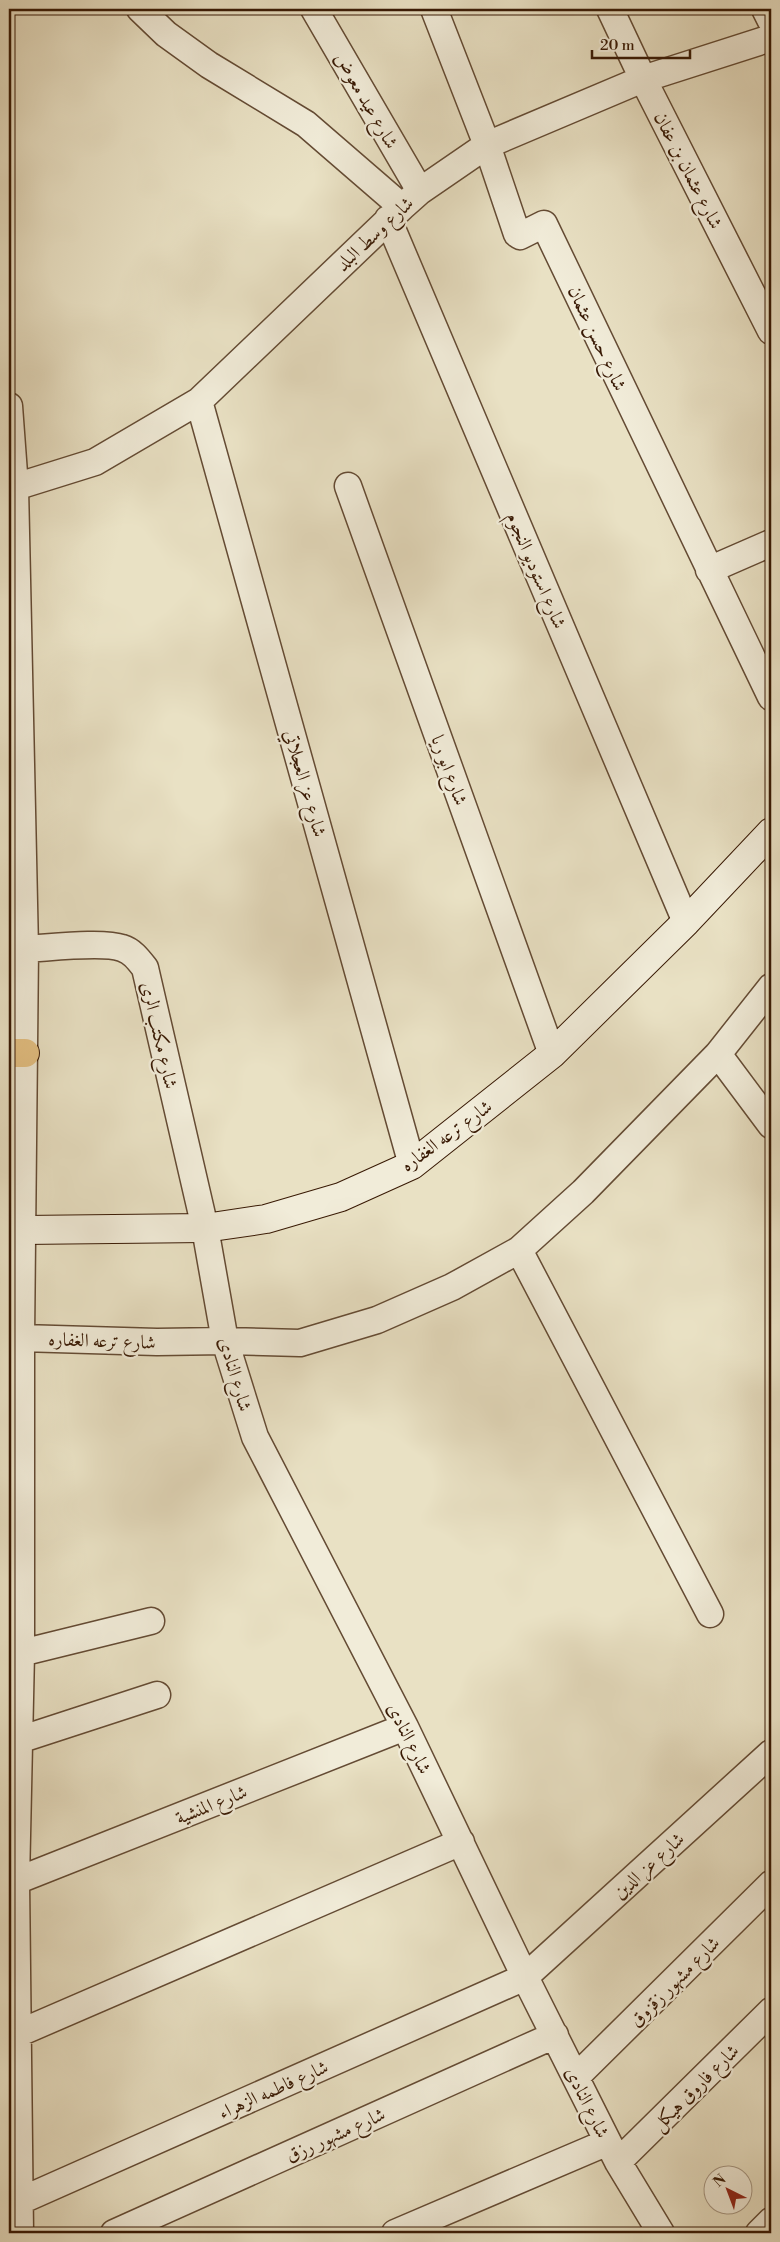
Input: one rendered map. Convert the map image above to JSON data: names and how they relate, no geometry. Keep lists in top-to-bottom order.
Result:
{
  "streets": {
    "street": [
      "شارع عيد معوض",
      "شارع عثمان بن عفان",
      "شارع وسط البلد",
      "شارع حسن عثمان",
      "شارع استوديو النجوم",
      "شارع ابو ريا",
      "شارع عز العجلاتي",
      "شارع مكتب الرى",
      "شارع ترعه الغفاره",
      "شارع النادى",
      "شارع المنشية",
      "شارع عز الدين",
      "شارع مشهور زقزوق",
      "شارع فاروق هيكل",
      "شارع فاطمه الزهراء",
      "شارع مشهور رزق"
    ]
  },
  "crossings": [
    ["شارع عيد معوض", "شارع وسط البلد"],
    ["شارع عيد معوض", "شارع استوديو النجوم"],
    ["شارع عثمان بن عفان", "شارع وسط البلد"],
    ["شارع وسط البلد", "شارع حسن عثمان"],
    ["شارع وسط البلد", "شارع استوديو النجوم"],
    ["شارع وسط البلد", "شارع عز العجلاتي"],
    ["شارع استوديو النجوم", "شارع ترعه الغفاره"],
    ["شارع ابو ريا", "شارع ترعه الغفاره"],
    ["شارع عز العجلاتي", "شارع ترعه الغفاره"],
    ["شارع مكتب الرى", "شارع ترعه الغفاره"],
    ["شارع مكتب الرى", "شارع النادى"],
    ["شارع ترعه الغفاره", "شارع النادى"],
    ["شارع النادى", "شارع المنشية"],
    ["شارع النادى", "شارع عز الدين"],
    ["شارع النادى", "شارع مشهور زقزوق"],
    ["شارع النادى", "شارع فاروق هيكل"],
    ["شارع النادى", "شارع فاطمه الزهراء"],
    ["شارع النادى", "شارع مشهور رزق"],
    ["شارع عز الدين", "شارع فاطمه الزهراء"]
  ],
  "scale_bar": "20 m",
  "north": "top left"
}
